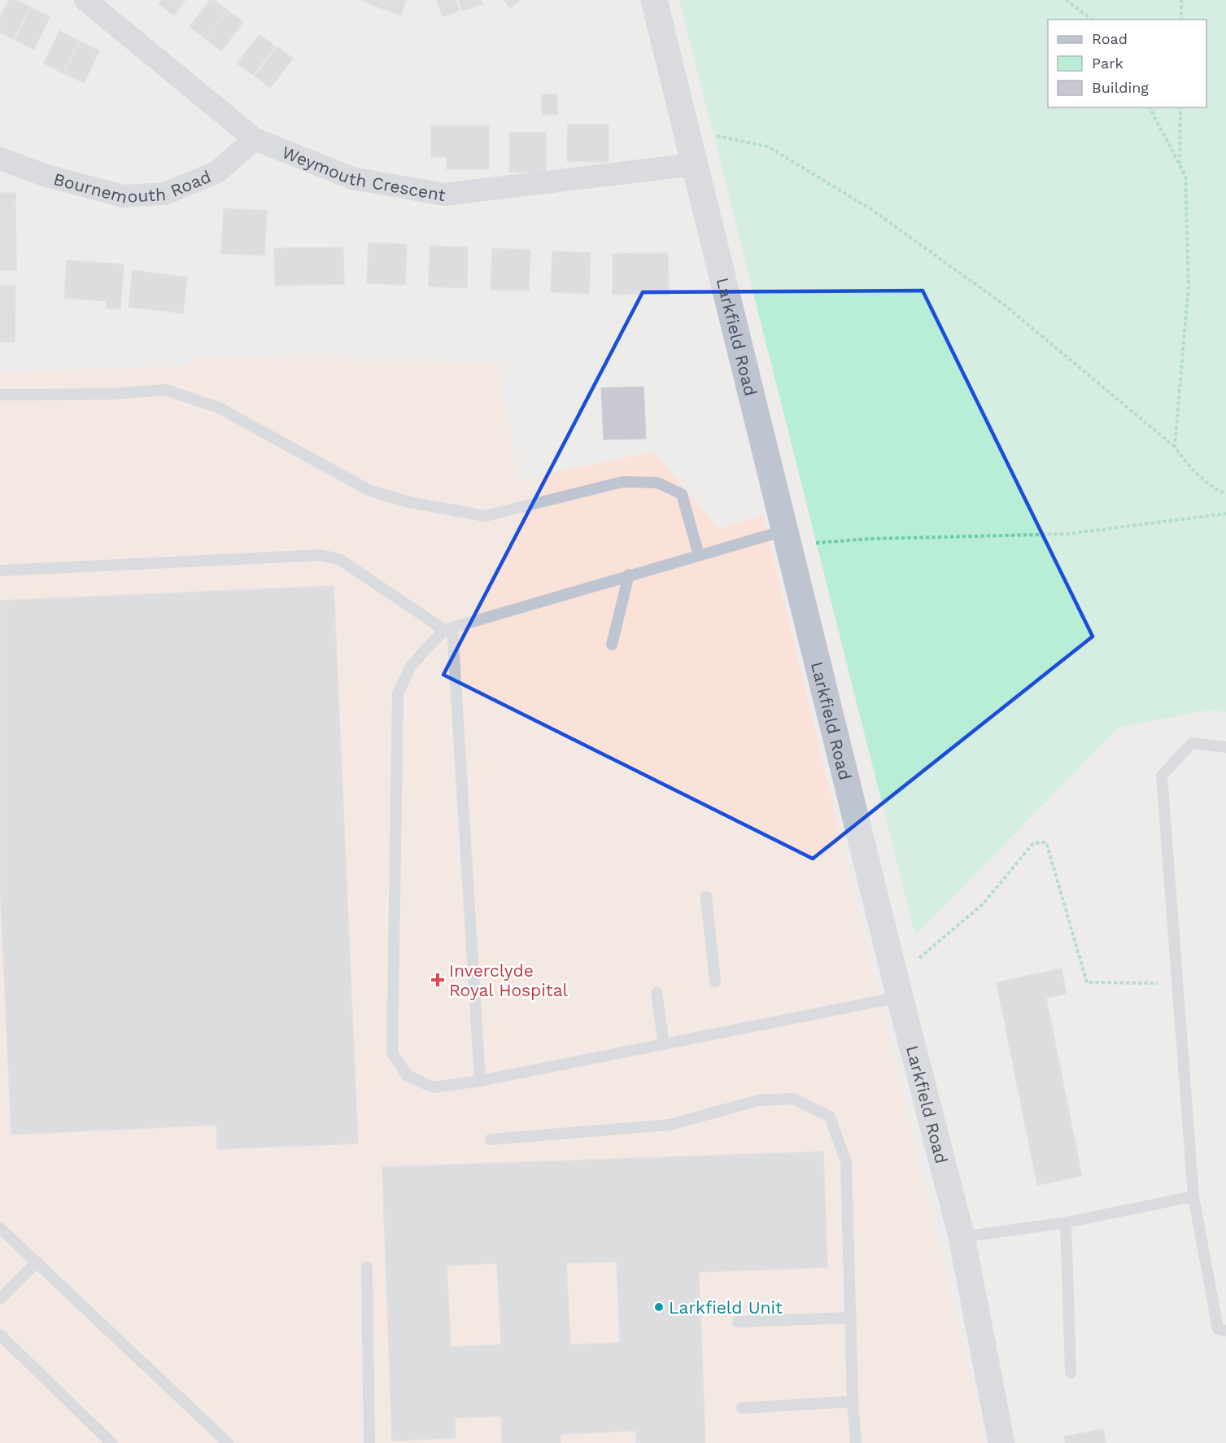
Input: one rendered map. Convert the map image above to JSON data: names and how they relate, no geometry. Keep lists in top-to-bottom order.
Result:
{
  "streets": {
    "street": ["Weymouth Crescent", "Bournemouth Road", "Larkfield Road"]
  },
  "crossings": [
    ["Weymouth Crescent", "Bournemouth Road"],
    ["Weymouth Crescent", "Larkfield Road"]
  ],
  "places": {
    "health": ["Inverclyde Royal Hospital"],
    "other": ["Larkfield Unit"]
  },
  "legend": ["Road", "Park", "Building"]
}
